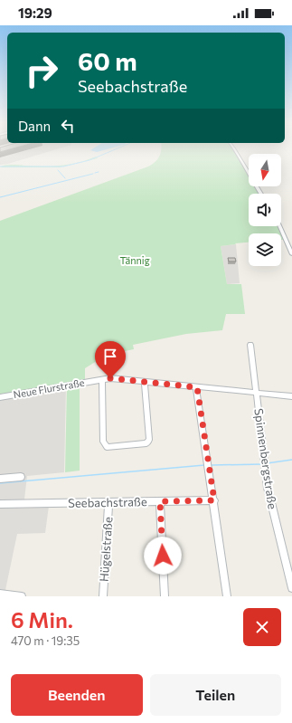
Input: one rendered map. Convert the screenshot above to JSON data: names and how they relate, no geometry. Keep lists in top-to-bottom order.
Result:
{
  "streets": {
    "street": [
      "Neue Flurstraße",
      "Spinnenbergstraße",
      "Seebachstraße",
      "Hügelstraße"
    ]
  },
  "crossings": [
    ["Neue Flurstraße", "Spinnenbergstraße"],
    ["Seebachstraße", "Hügelstraße"]
  ],
  "parks": ["Tännig"],
  "north": "bottom",
  "page": {
    "status": "19:29",
    "turn": ["60 m", "Seebachstraße"],
    "then": "Dann",
    "heading": ["6 Min.", "470 m · 19:35"],
    "buttons": ["Beenden", "Teilen"]
  }
}
